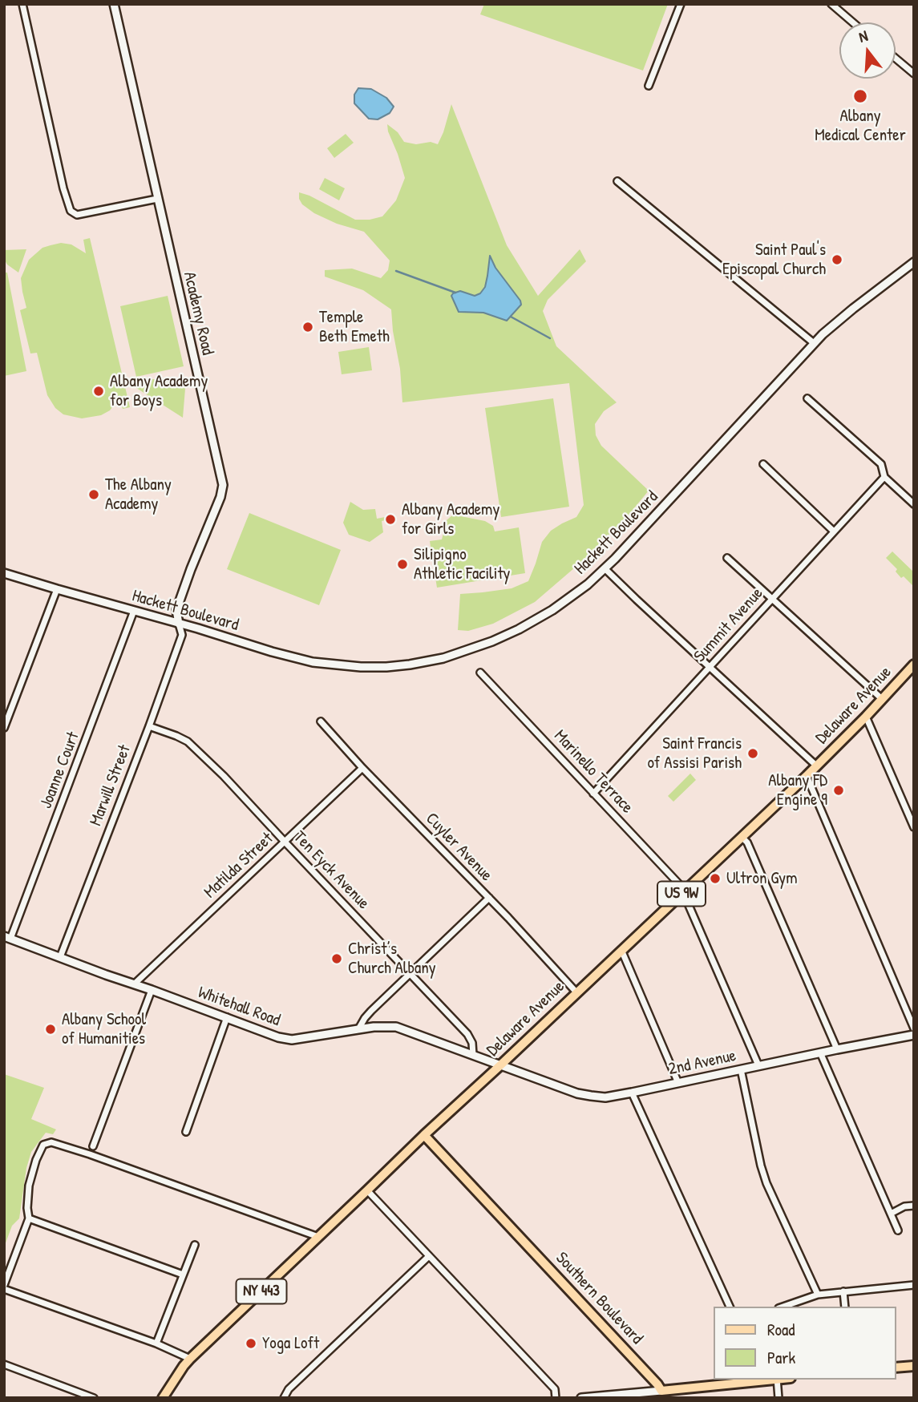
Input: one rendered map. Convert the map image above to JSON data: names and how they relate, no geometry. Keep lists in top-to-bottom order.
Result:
{
  "streets": {
    "main road": [
      "Delaware Avenue",
      "US 9W",
      "NY 443",
      "Southern Boulevard"
    ],
    "street": [
      "Academy Road",
      "Hackett Boulevard",
      "Summit Avenue",
      "Joanne Court",
      "Marinello Terrace",
      "Marwill Street",
      "Cuyler Avenue",
      "Matilda Street",
      "Ten Eyck Avenue",
      "Whitehall Road",
      "2nd Avenue"
    ]
  },
  "crossings": [
    ["Academy Road", "Hackett Boulevard"],
    ["Academy Road", "Marwill Street"],
    ["Hackett Boulevard", "Joanne Court"],
    ["Hackett Boulevard", "Marwill Street"],
    ["Summit Avenue", "Marinello Terrace"],
    ["Delaware Avenue", "Marinello Terrace"],
    ["Delaware Avenue", "Cuyler Avenue"],
    ["Delaware Avenue", "Whitehall Road"],
    ["Delaware Avenue", "2nd Avenue"],
    ["Delaware Avenue", "Southern Boulevard"],
    ["Joanne Court", "Whitehall Road"],
    ["Marinello Terrace", "2nd Avenue"],
    ["Marwill Street", "Ten Eyck Avenue"],
    ["Marwill Street", "Whitehall Road"],
    ["Cuyler Avenue", "Matilda Street"],
    ["Matilda Street", "Ten Eyck Avenue"],
    ["Matilda Street", "Whitehall Road"],
    ["Ten Eyck Avenue", "Whitehall Road"],
    ["Whitehall Road", "2nd Avenue"]
  ],
  "places": [
    "Albany Medical Center",
    "Saint Paul's Episcopal Church",
    "Temple Beth Emeth",
    "Albany Academy for Boys",
    "The Albany Academy",
    "Albany Academy for Girls",
    "Silipigno Athletic Facility",
    "Saint Francis of Assisi Parish",
    "Albany FD Engine 9",
    "Ultron Gym",
    "Christ’s Church Albany",
    "Albany School of Humanities",
    "Yoga Loft"
  ],
  "legend": ["Road", "Park"],
  "north": "top"
}
